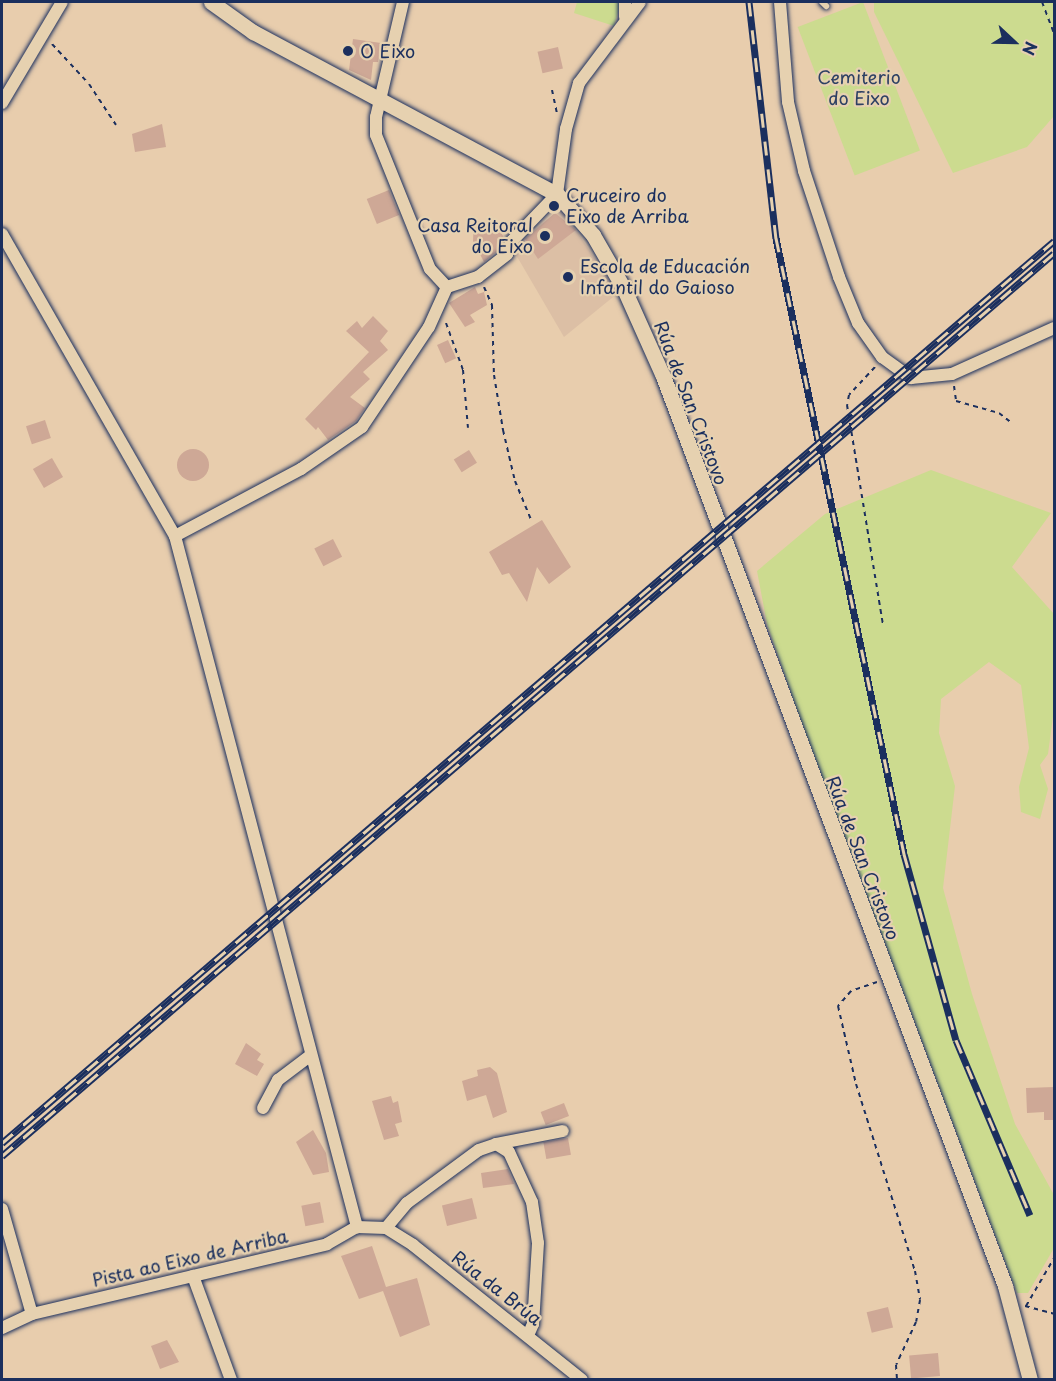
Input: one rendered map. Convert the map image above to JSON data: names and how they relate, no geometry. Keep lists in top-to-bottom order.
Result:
{
  "streets": {
    "street": ["Rúa de San Cristovo", "Pista ao Eixo de Arriba", "Rúa da Brúa"]
  },
  "parks": ["Cemiterio do Eixo"],
  "places": [
    "O Eixo",
    "Cruceiro do Eixo de Arriba",
    "Casa Reitoral do Eixo",
    "Escola de Educación Infantil do Gaioso"
  ],
  "north": "right"
}
